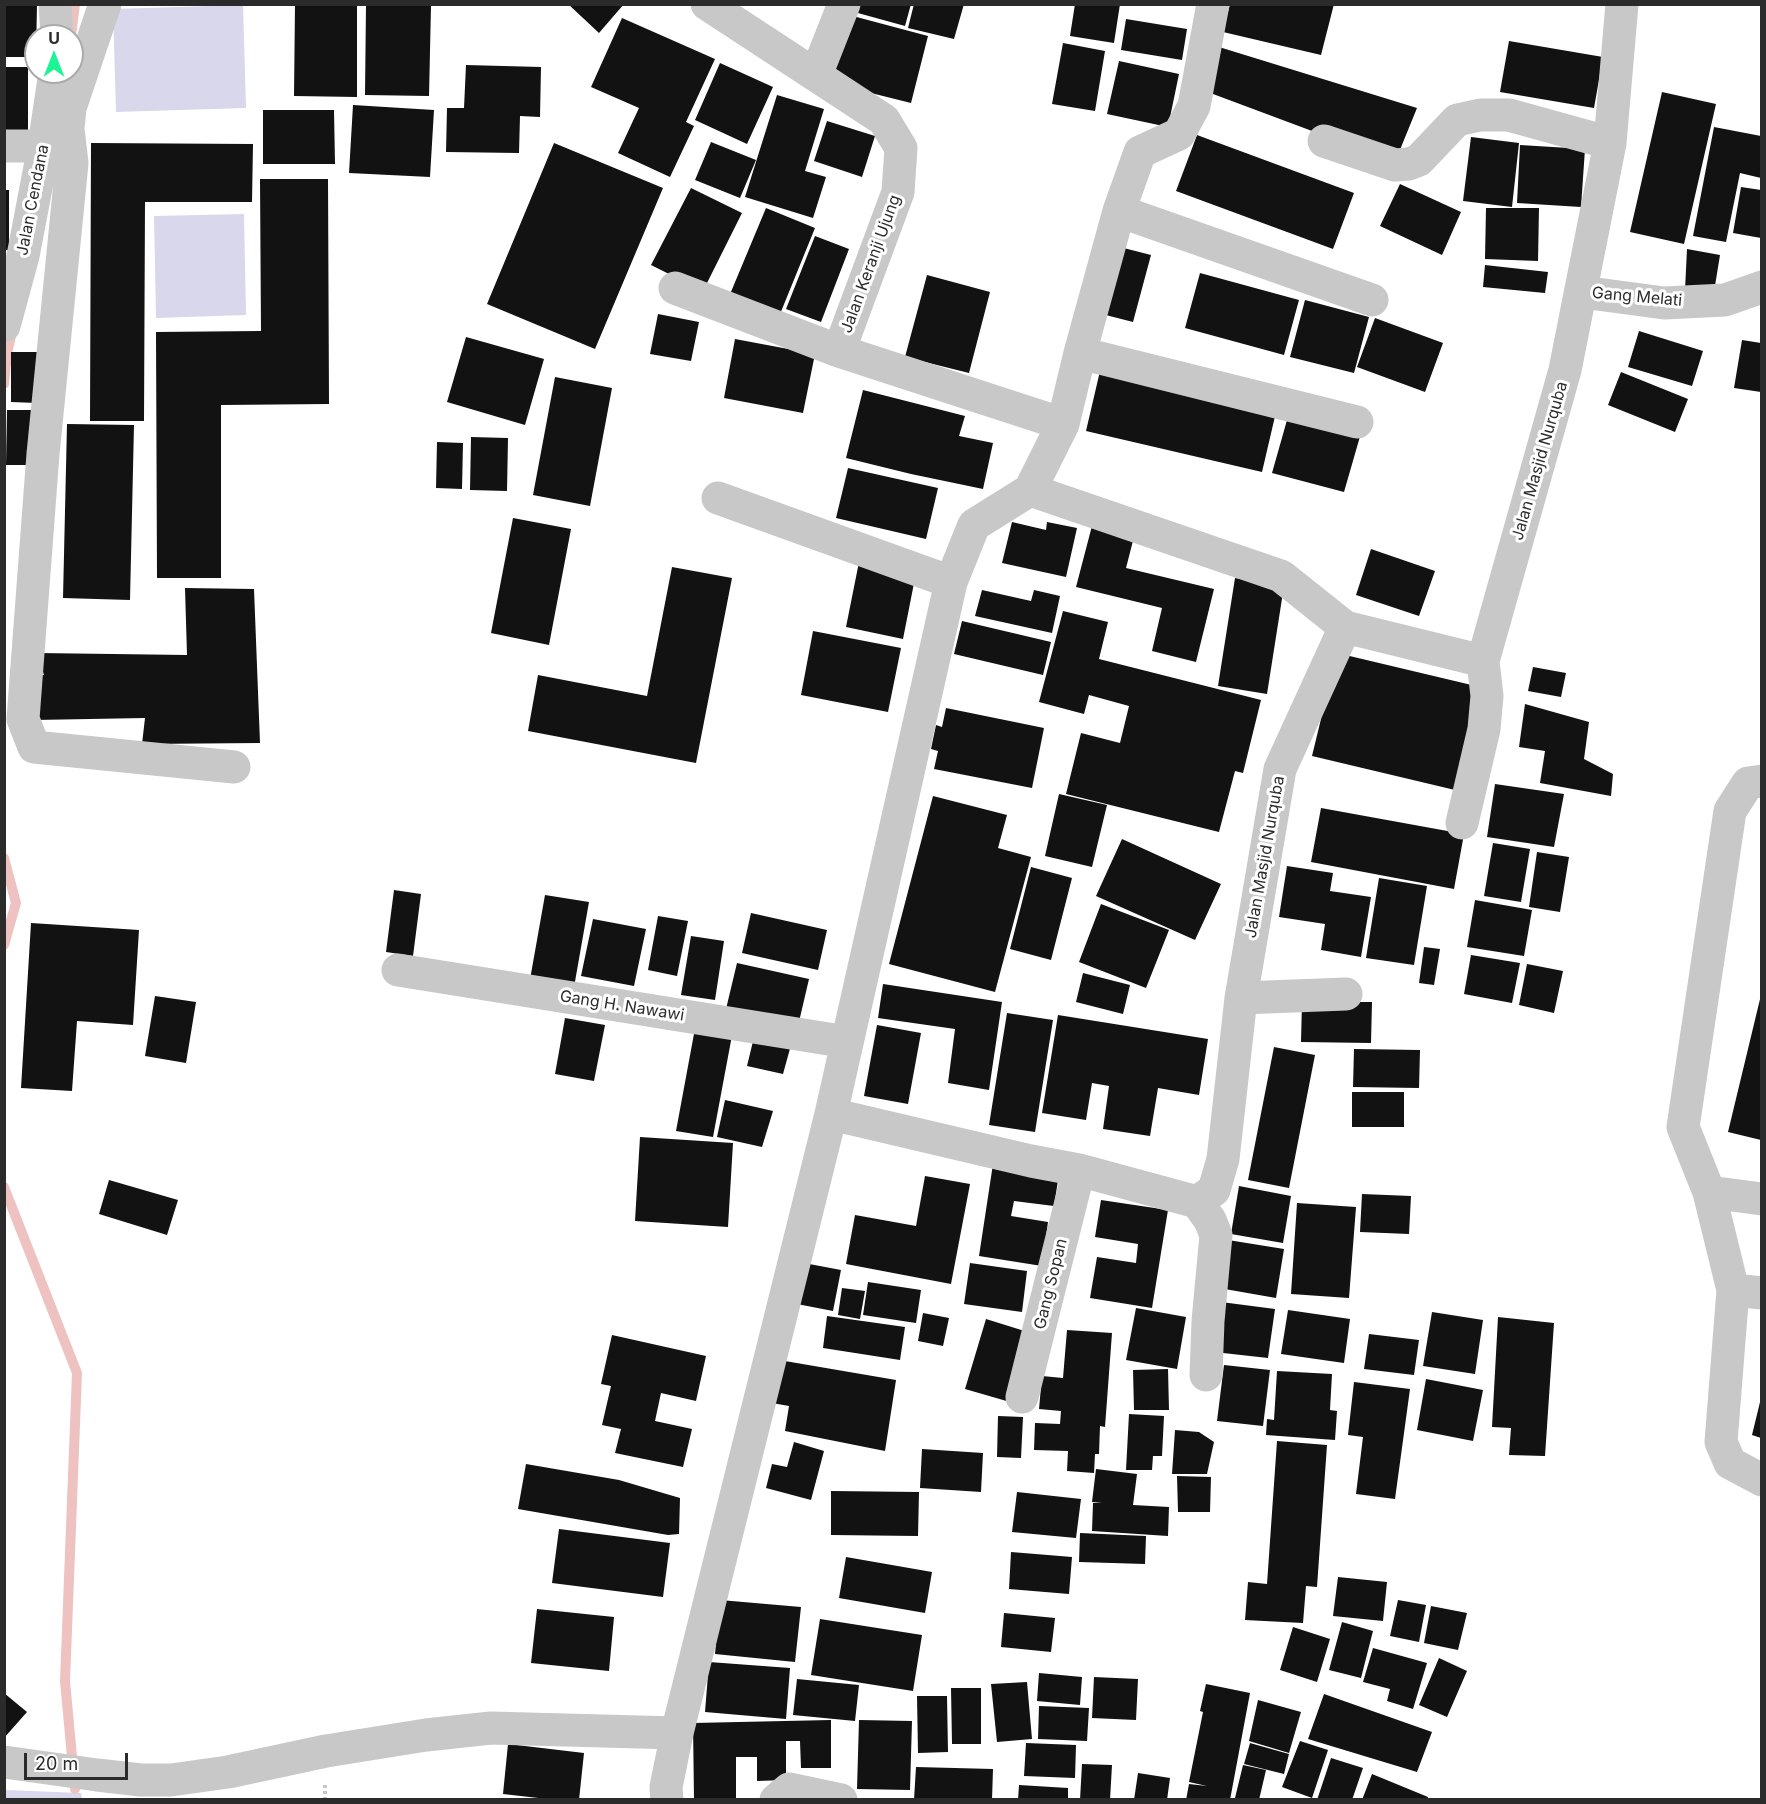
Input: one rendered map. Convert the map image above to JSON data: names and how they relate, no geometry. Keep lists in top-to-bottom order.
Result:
{
  "streets": {
    "street": [
      "Jalan Cendana",
      "Jalan Keranji Ujung",
      "Gang Melati",
      "Jalan Masjid Nurquba",
      "Gang H. Nawawi",
      "Gang Sopan"
    ]
  },
  "crossings": [
    ["Gang Melati", "Jalan Masjid Nurquba"]
  ],
  "scale_bar": "20 m",
  "north": "top"
}
